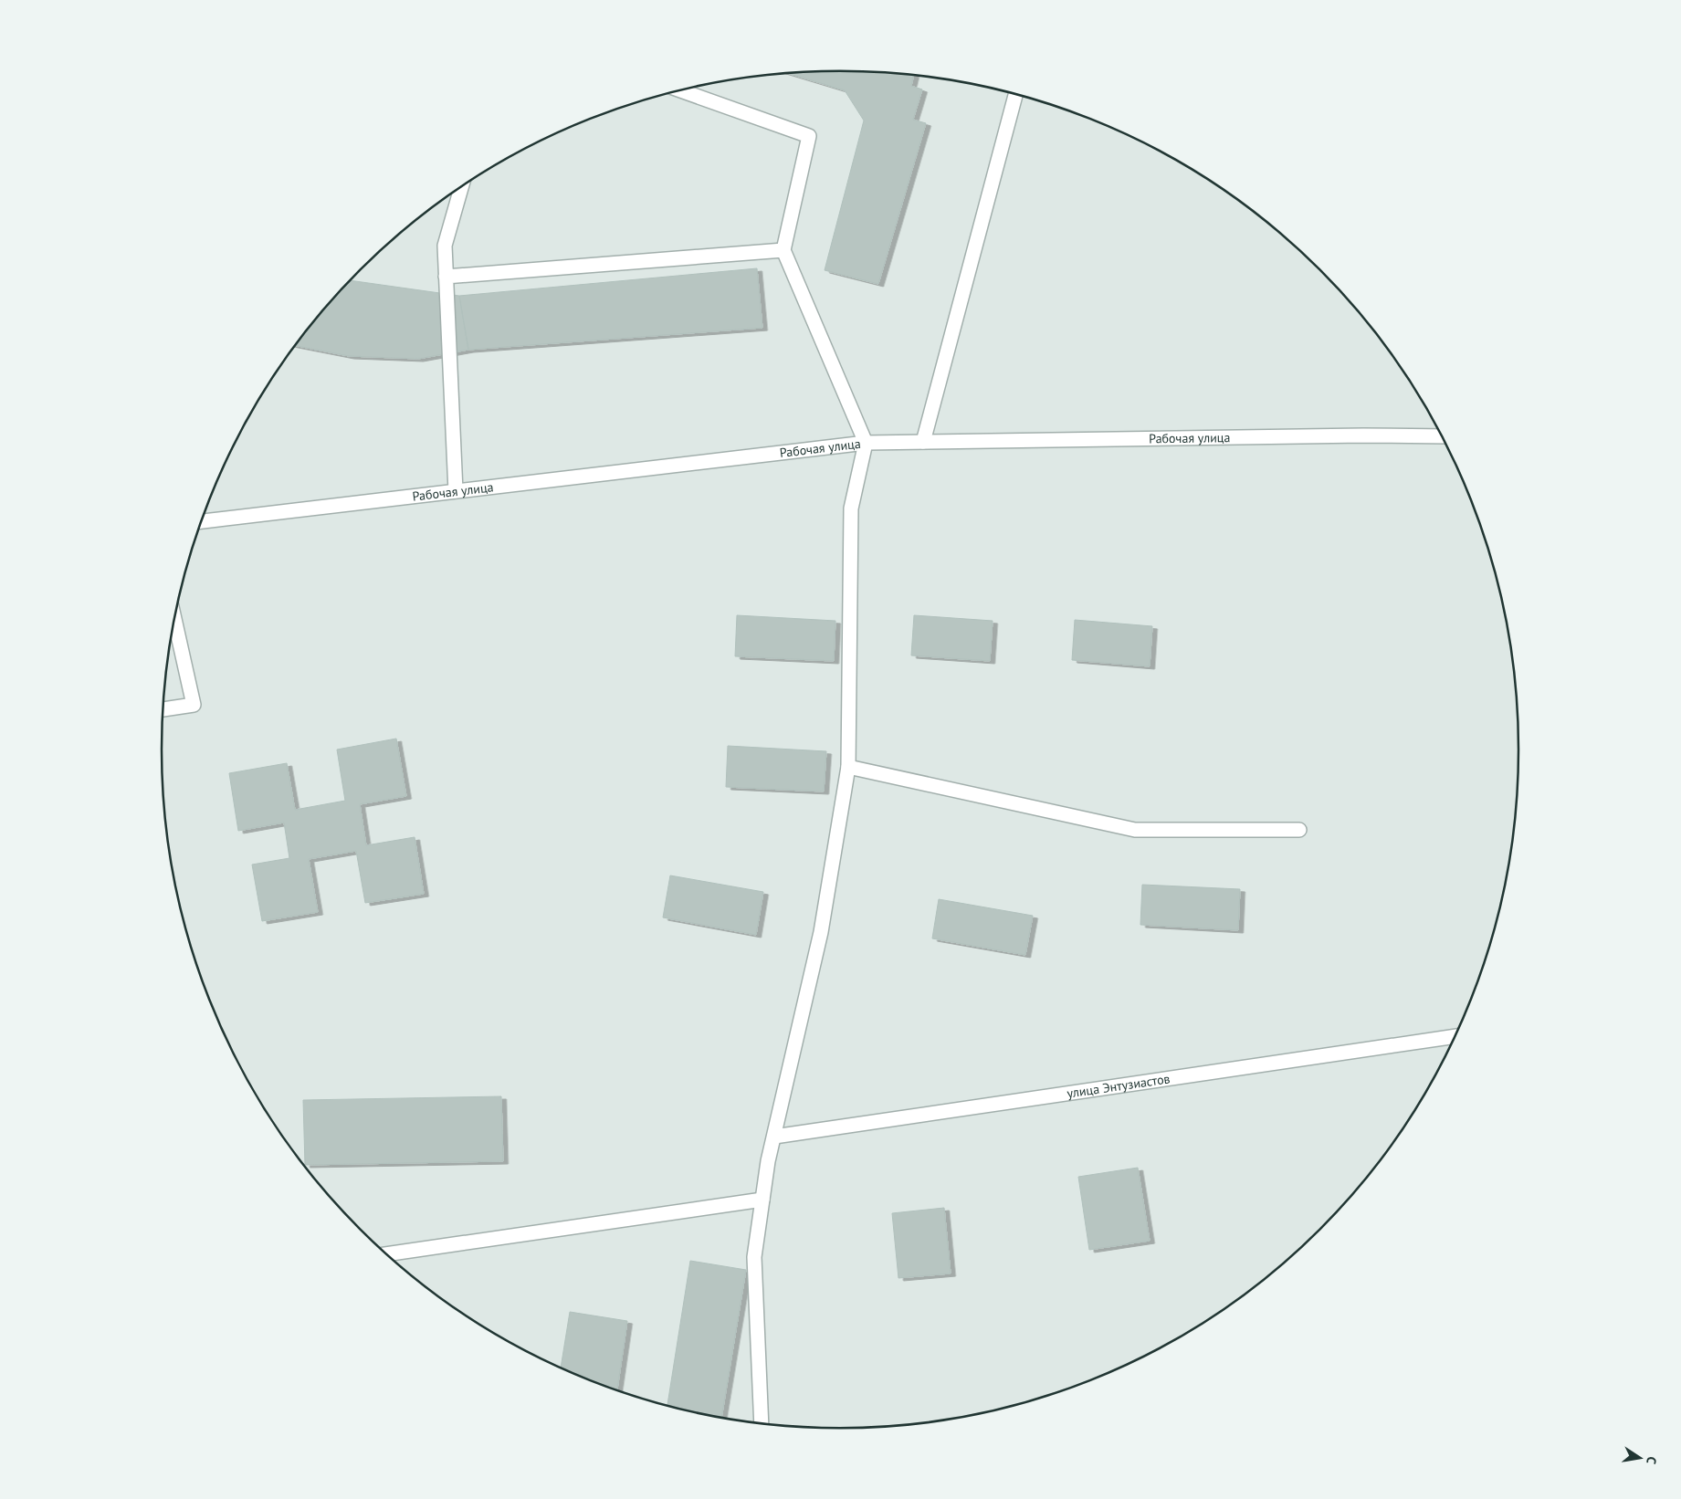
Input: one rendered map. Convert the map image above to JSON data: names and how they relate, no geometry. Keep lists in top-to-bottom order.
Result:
{
  "streets": {
    "street": ["Рабочая улица", "улица Энтузиастов"]
  },
  "north": "right"
}
